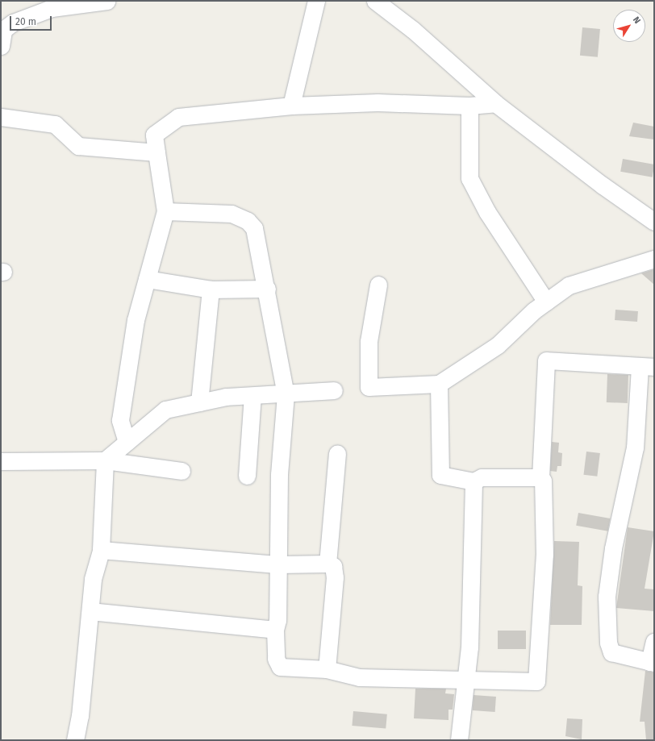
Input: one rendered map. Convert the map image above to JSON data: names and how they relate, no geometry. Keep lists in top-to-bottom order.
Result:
{
  "scale_bar": "20 m",
  "north": "top right"
}
